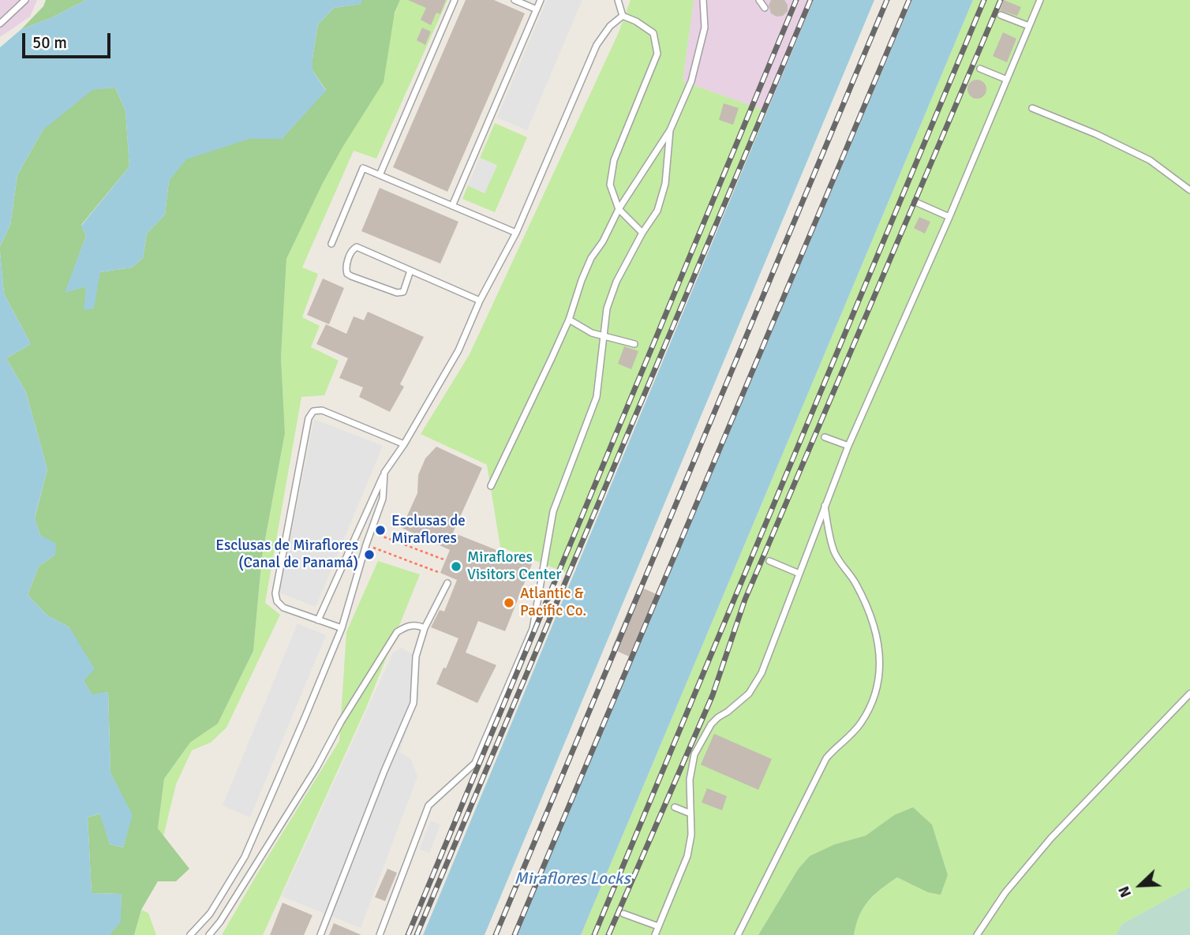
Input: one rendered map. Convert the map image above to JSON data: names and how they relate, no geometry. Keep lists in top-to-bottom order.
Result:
{
  "water": ["Miraflores Locks"],
  "places": [
    "Esclusas de Miraflores",
    "Esclusas de Miraflores (Canal de Panamá)",
    "Miraflores Visitors Center",
    "Atlantic & Pacific Co."
  ],
  "scale_bar": "50 m",
  "north": "bottom left"
}
